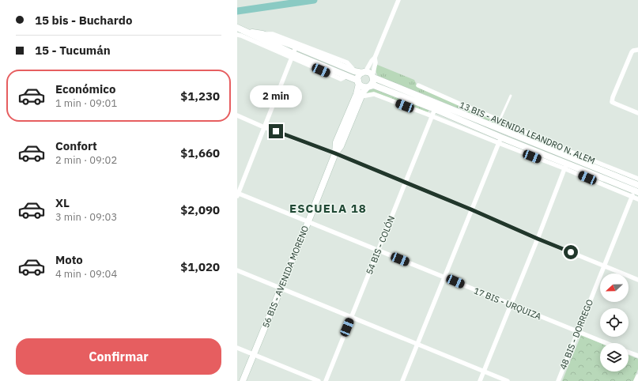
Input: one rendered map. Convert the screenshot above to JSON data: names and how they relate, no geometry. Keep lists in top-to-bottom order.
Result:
{
  "streets": {
    "main road": ["13 BIS - AVENIDA LEANDRO N. ALEM", "56 BIS - AVENIDA MORENO"],
    "street": ["54 BIS - COLÓN", "17 BIS - URQUIZA", "48 BIS - DORREGO"]
  },
  "crossings": [
    ["13 BIS - AVENIDA LEANDRO N. ALEM", "54 BIS - COLÓN"],
    ["13 BIS - AVENIDA LEANDRO N. ALEM", "56 BIS - AVENIDA MORENO"],
    ["13 BIS - AVENIDA LEANDRO N. ALEM", "48 BIS - DORREGO"],
    ["54 BIS - COLÓN", "17 BIS - URQUIZA"],
    ["56 BIS - AVENIDA MORENO", "17 BIS - URQUIZA"],
    ["17 BIS - URQUIZA", "48 BIS - DORREGO"]
  ],
  "districts": ["ESCUELA 18"],
  "north": "left",
  "page": {
    "banner": ["15 bis - Buchardo", "15 - Tucumán"],
    "list": [
      {
        "name": "Económico",
        "note": "1 min · 09:01",
        "value": "$1,230"
      },
      {
        "name": "Confort",
        "note": "2 min · 09:02",
        "value": "$1,660"
      },
      {
        "name": "XL",
        "note": "3 min · 09:03",
        "value": "$2,090"
      },
      {
        "name": "Moto",
        "note": "4 min · 09:04",
        "value": "$1,020"
      }
    ],
    "bubble": "2 min",
    "buttons": "Confirmar"
  }
}
